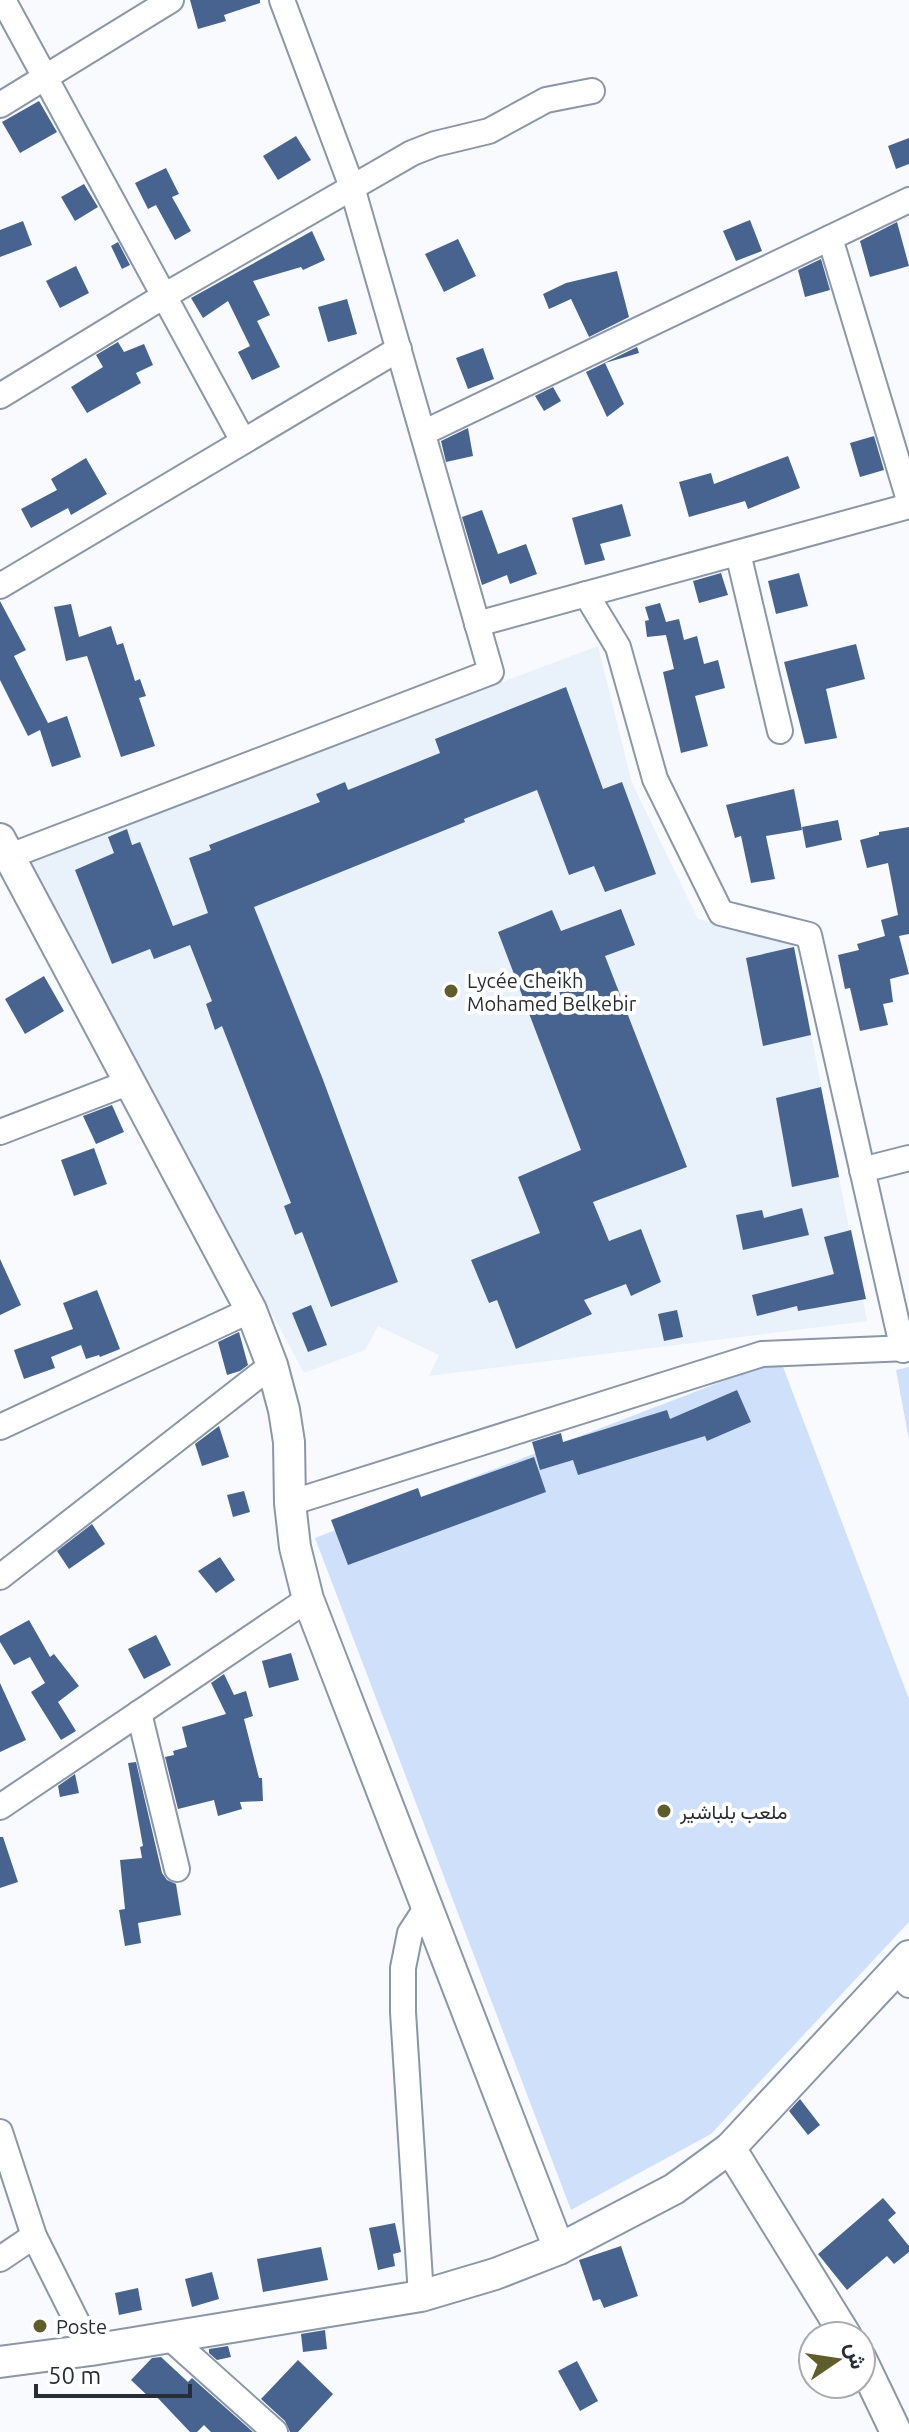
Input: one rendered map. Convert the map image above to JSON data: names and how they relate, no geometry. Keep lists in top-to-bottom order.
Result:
{
  "places": ["Lycée Cheikh Mohamed Belkebir", "ملعب بلباشير", "Poste"],
  "scale_bar": "50 m",
  "north": "right"
}
